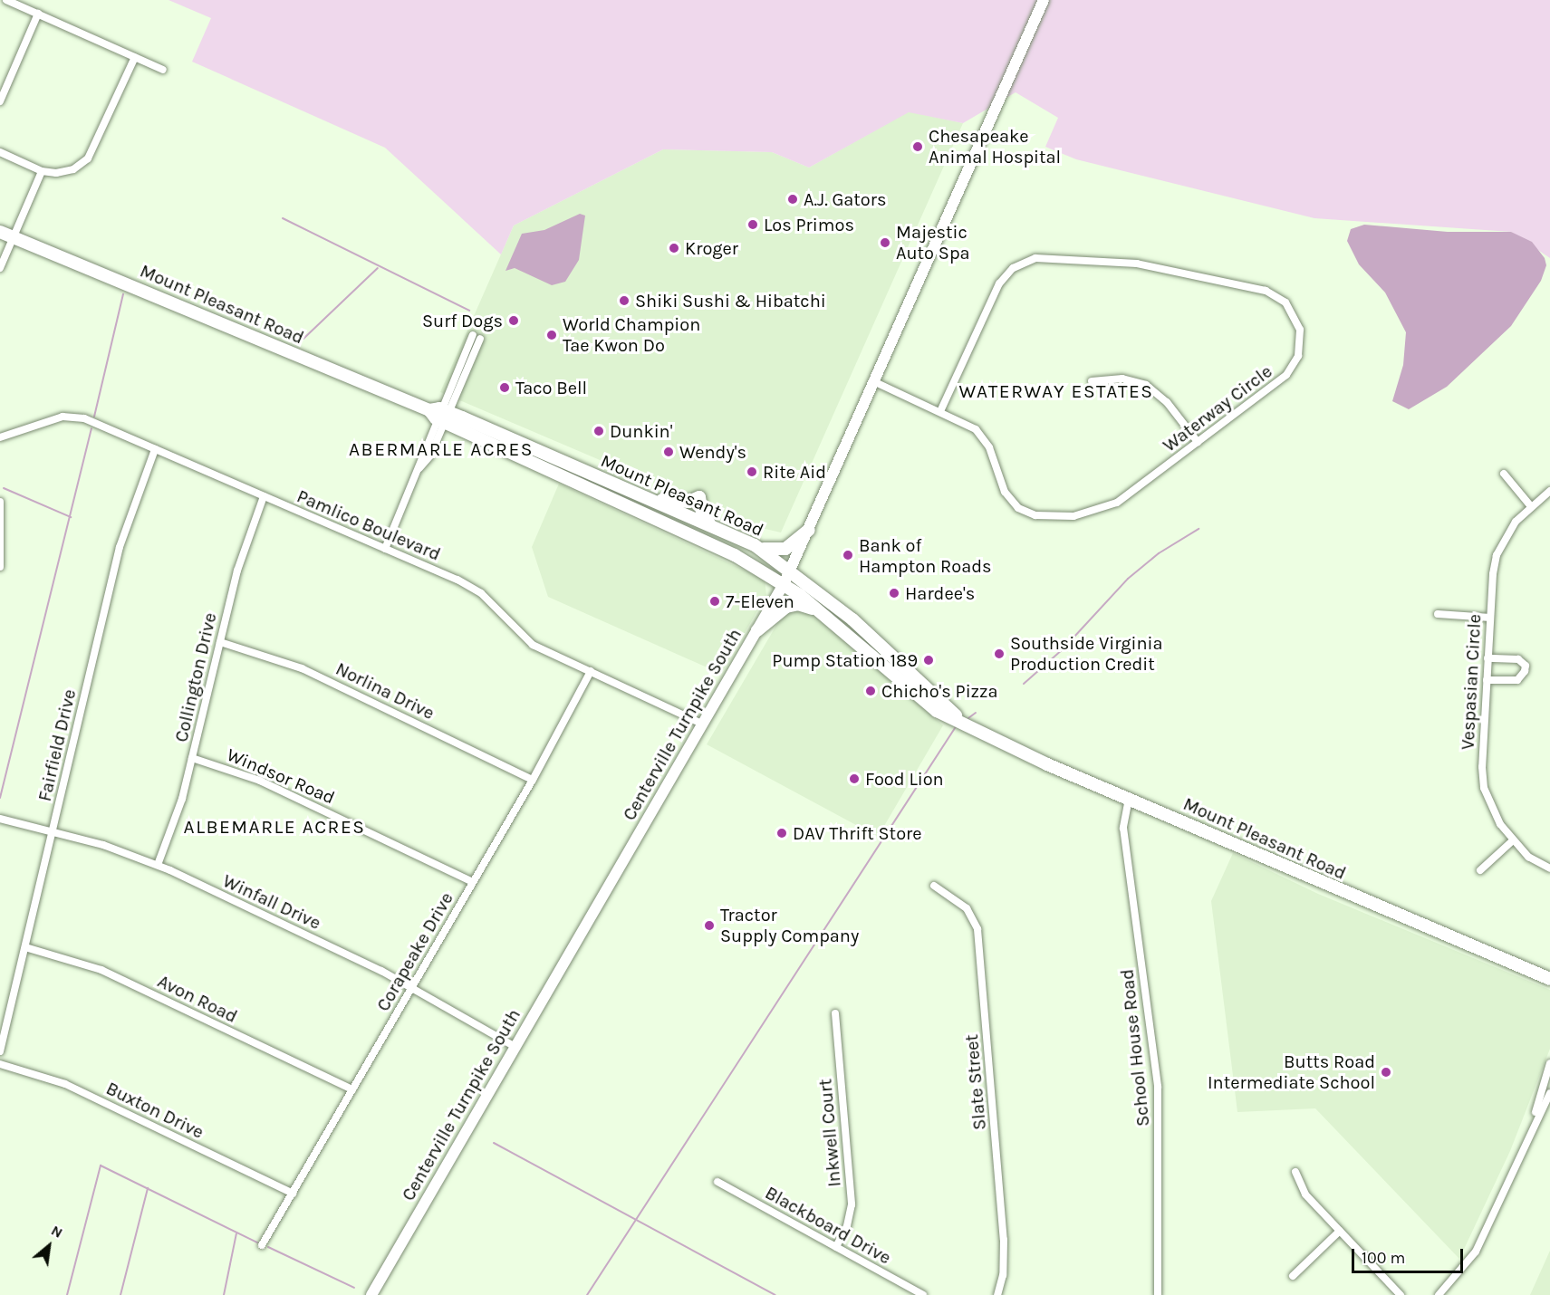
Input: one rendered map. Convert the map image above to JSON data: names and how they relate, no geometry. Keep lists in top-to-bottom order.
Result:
{
  "streets": {
    "highway": ["Mount Pleasant Road"],
    "main road": ["Centerville Turnpike South"],
    "street": [
      "Waterway Circle",
      "Pamlico Boulevard",
      "Collington Drive",
      "Vespasian Circle",
      "Norlina Drive",
      "Fairfield Drive",
      "Windsor Road",
      "Winfall Drive",
      "Corapeake Drive",
      "Avon Road",
      "School House Road",
      "Slate Street",
      "Buxton Drive",
      "Inkwell Court",
      "Blackboard Drive"
    ]
  },
  "crossings": [
    ["Mount Pleasant Road", "Centerville Turnpike South"],
    ["Mount Pleasant Road", "School House Road"],
    ["Waterway Circle", "Centerville Turnpike South"],
    ["Pamlico Boulevard", "Collington Drive"],
    ["Pamlico Boulevard", "Centerville Turnpike South"],
    ["Pamlico Boulevard", "Fairfield Drive"],
    ["Pamlico Boulevard", "Corapeake Drive"],
    ["Collington Drive", "Norlina Drive"],
    ["Collington Drive", "Windsor Road"],
    ["Collington Drive", "Winfall Drive"],
    ["Norlina Drive", "Corapeake Drive"],
    ["Centerville Turnpike South", "Winfall Drive"],
    ["Fairfield Drive", "Winfall Drive"],
    ["Fairfield Drive", "Avon Road"],
    ["Windsor Road", "Corapeake Drive"],
    ["Winfall Drive", "Corapeake Drive"],
    ["Corapeake Drive", "Avon Road"],
    ["Corapeake Drive", "Buxton Drive"],
    ["Inkwell Court", "Blackboard Drive"]
  ],
  "districts": ["WATERWAY ESTATES", "ABERMARLE ACRES", "ALBEMARLE ACRES"],
  "places": [
    "Chesapeake Animal Hospital",
    "A.J. Gators",
    "Los Primos",
    "Majestic Auto Spa",
    "Kroger",
    "Shiki Sushi & Hibatchi",
    "Surf Dogs",
    "World Champion Tae Kwon Do",
    "Taco Bell",
    "Dunkin'",
    "Wendy's",
    "Rite Aid",
    "Bank of Hampton Roads",
    "Hardee's",
    "7-Eleven",
    "Southside Virginia Production Credit",
    "Pump Station 189",
    "Chicho's Pizza",
    "Food Lion",
    "DAV Thrift Store",
    "Tractor Supply Company",
    "Butts Road Intermediate School"
  ],
  "scale_bar": "100 m",
  "north": "top right"
}
